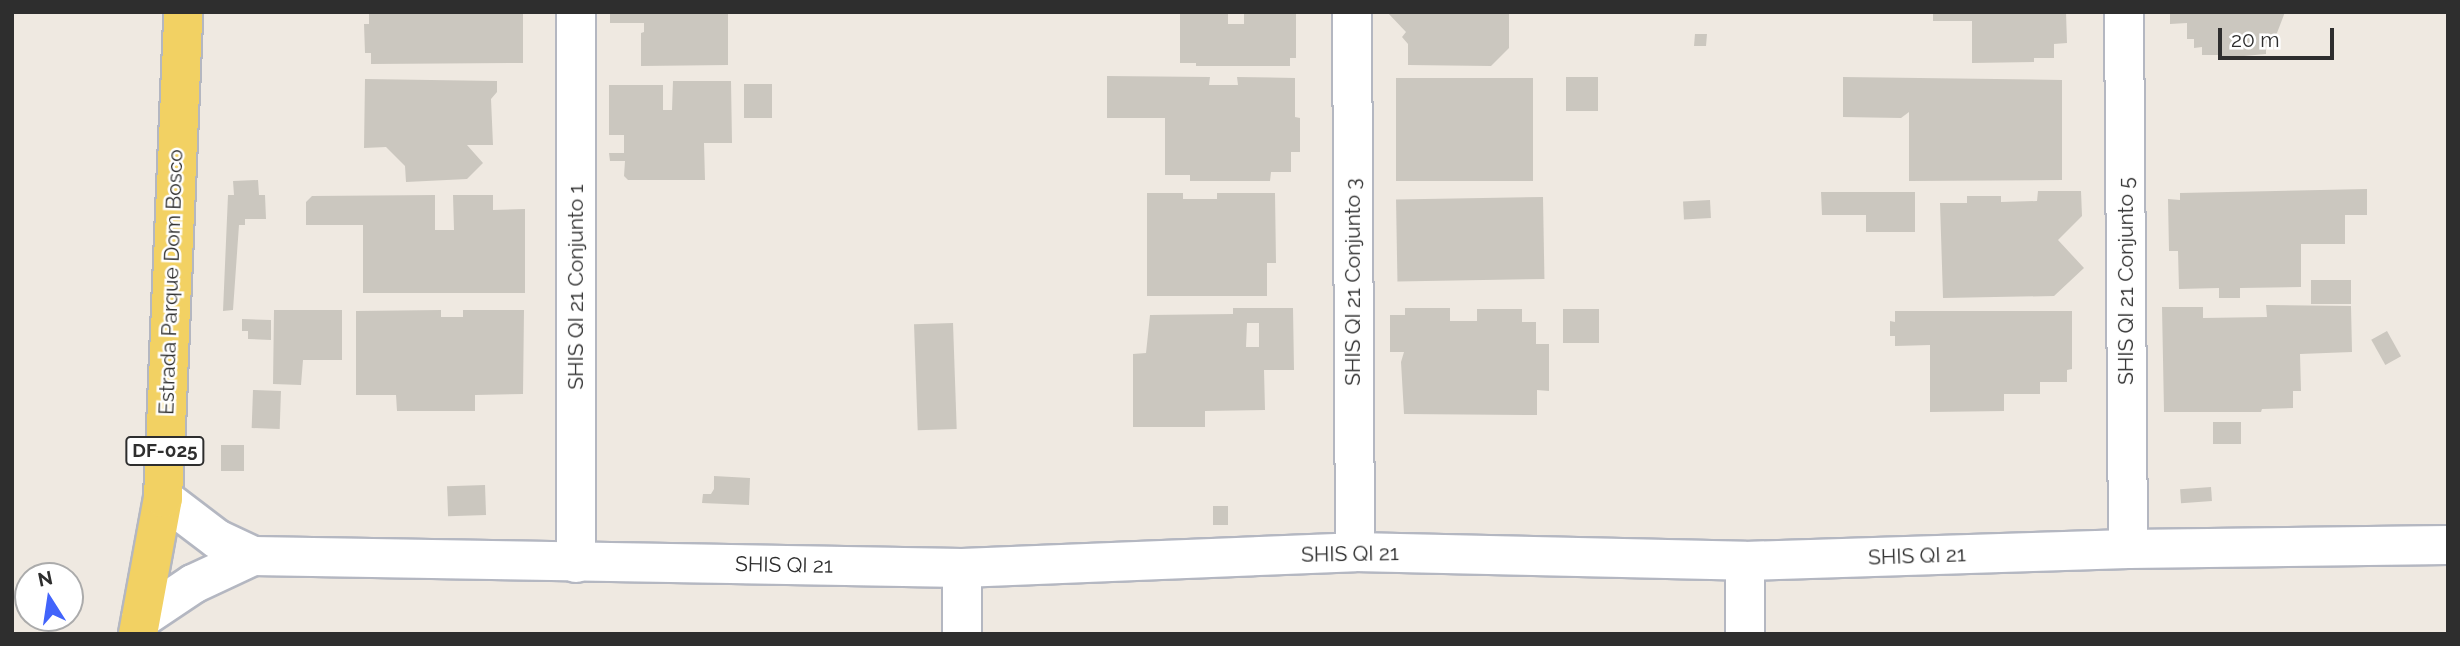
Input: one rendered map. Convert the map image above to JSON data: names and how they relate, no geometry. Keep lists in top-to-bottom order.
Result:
{
  "streets": {
    "main road": ["Estrada Parque Dom Bosco", "DF-025"],
    "street": [
      "SHIS QI 21 Conjunto 5",
      "SHIS QI 21 Conjunto 3",
      "SHIS QI 21 Conjunto 1",
      "SHIS QI 21"
    ]
  },
  "crossings": [
    ["SHIS QI 21 Conjunto 5", "SHIS QI 21"],
    ["Estrada Parque Dom Bosco", "SHIS QI 21"],
    ["SHIS QI 21 Conjunto 3", "SHIS QI 21"],
    ["SHIS QI 21 Conjunto 1", "SHIS QI 21"]
  ],
  "scale_bar": "20 m",
  "north": "top"
}
